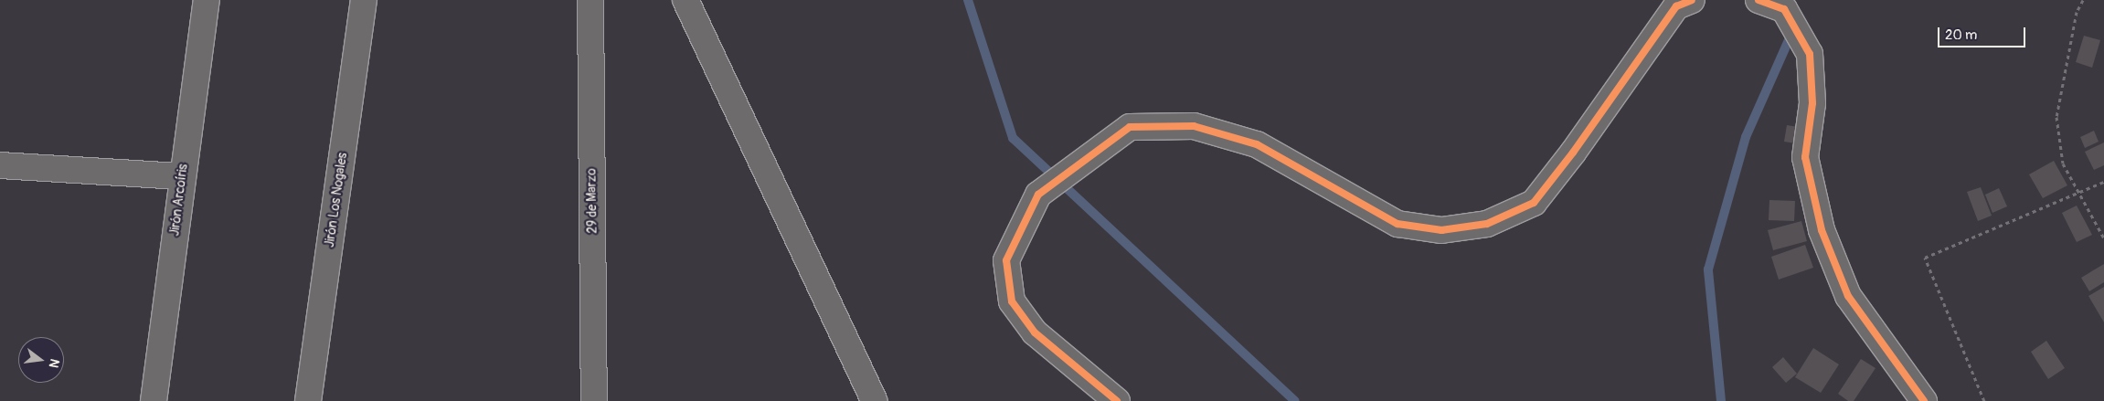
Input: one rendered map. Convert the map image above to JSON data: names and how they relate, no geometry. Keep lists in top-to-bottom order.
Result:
{
  "streets": {
    "street": ["Jirón Arcoíris", "Jirón Los Nogales", "29 de Marzo"]
  },
  "scale_bar": "20 m",
  "north": "right"
}
